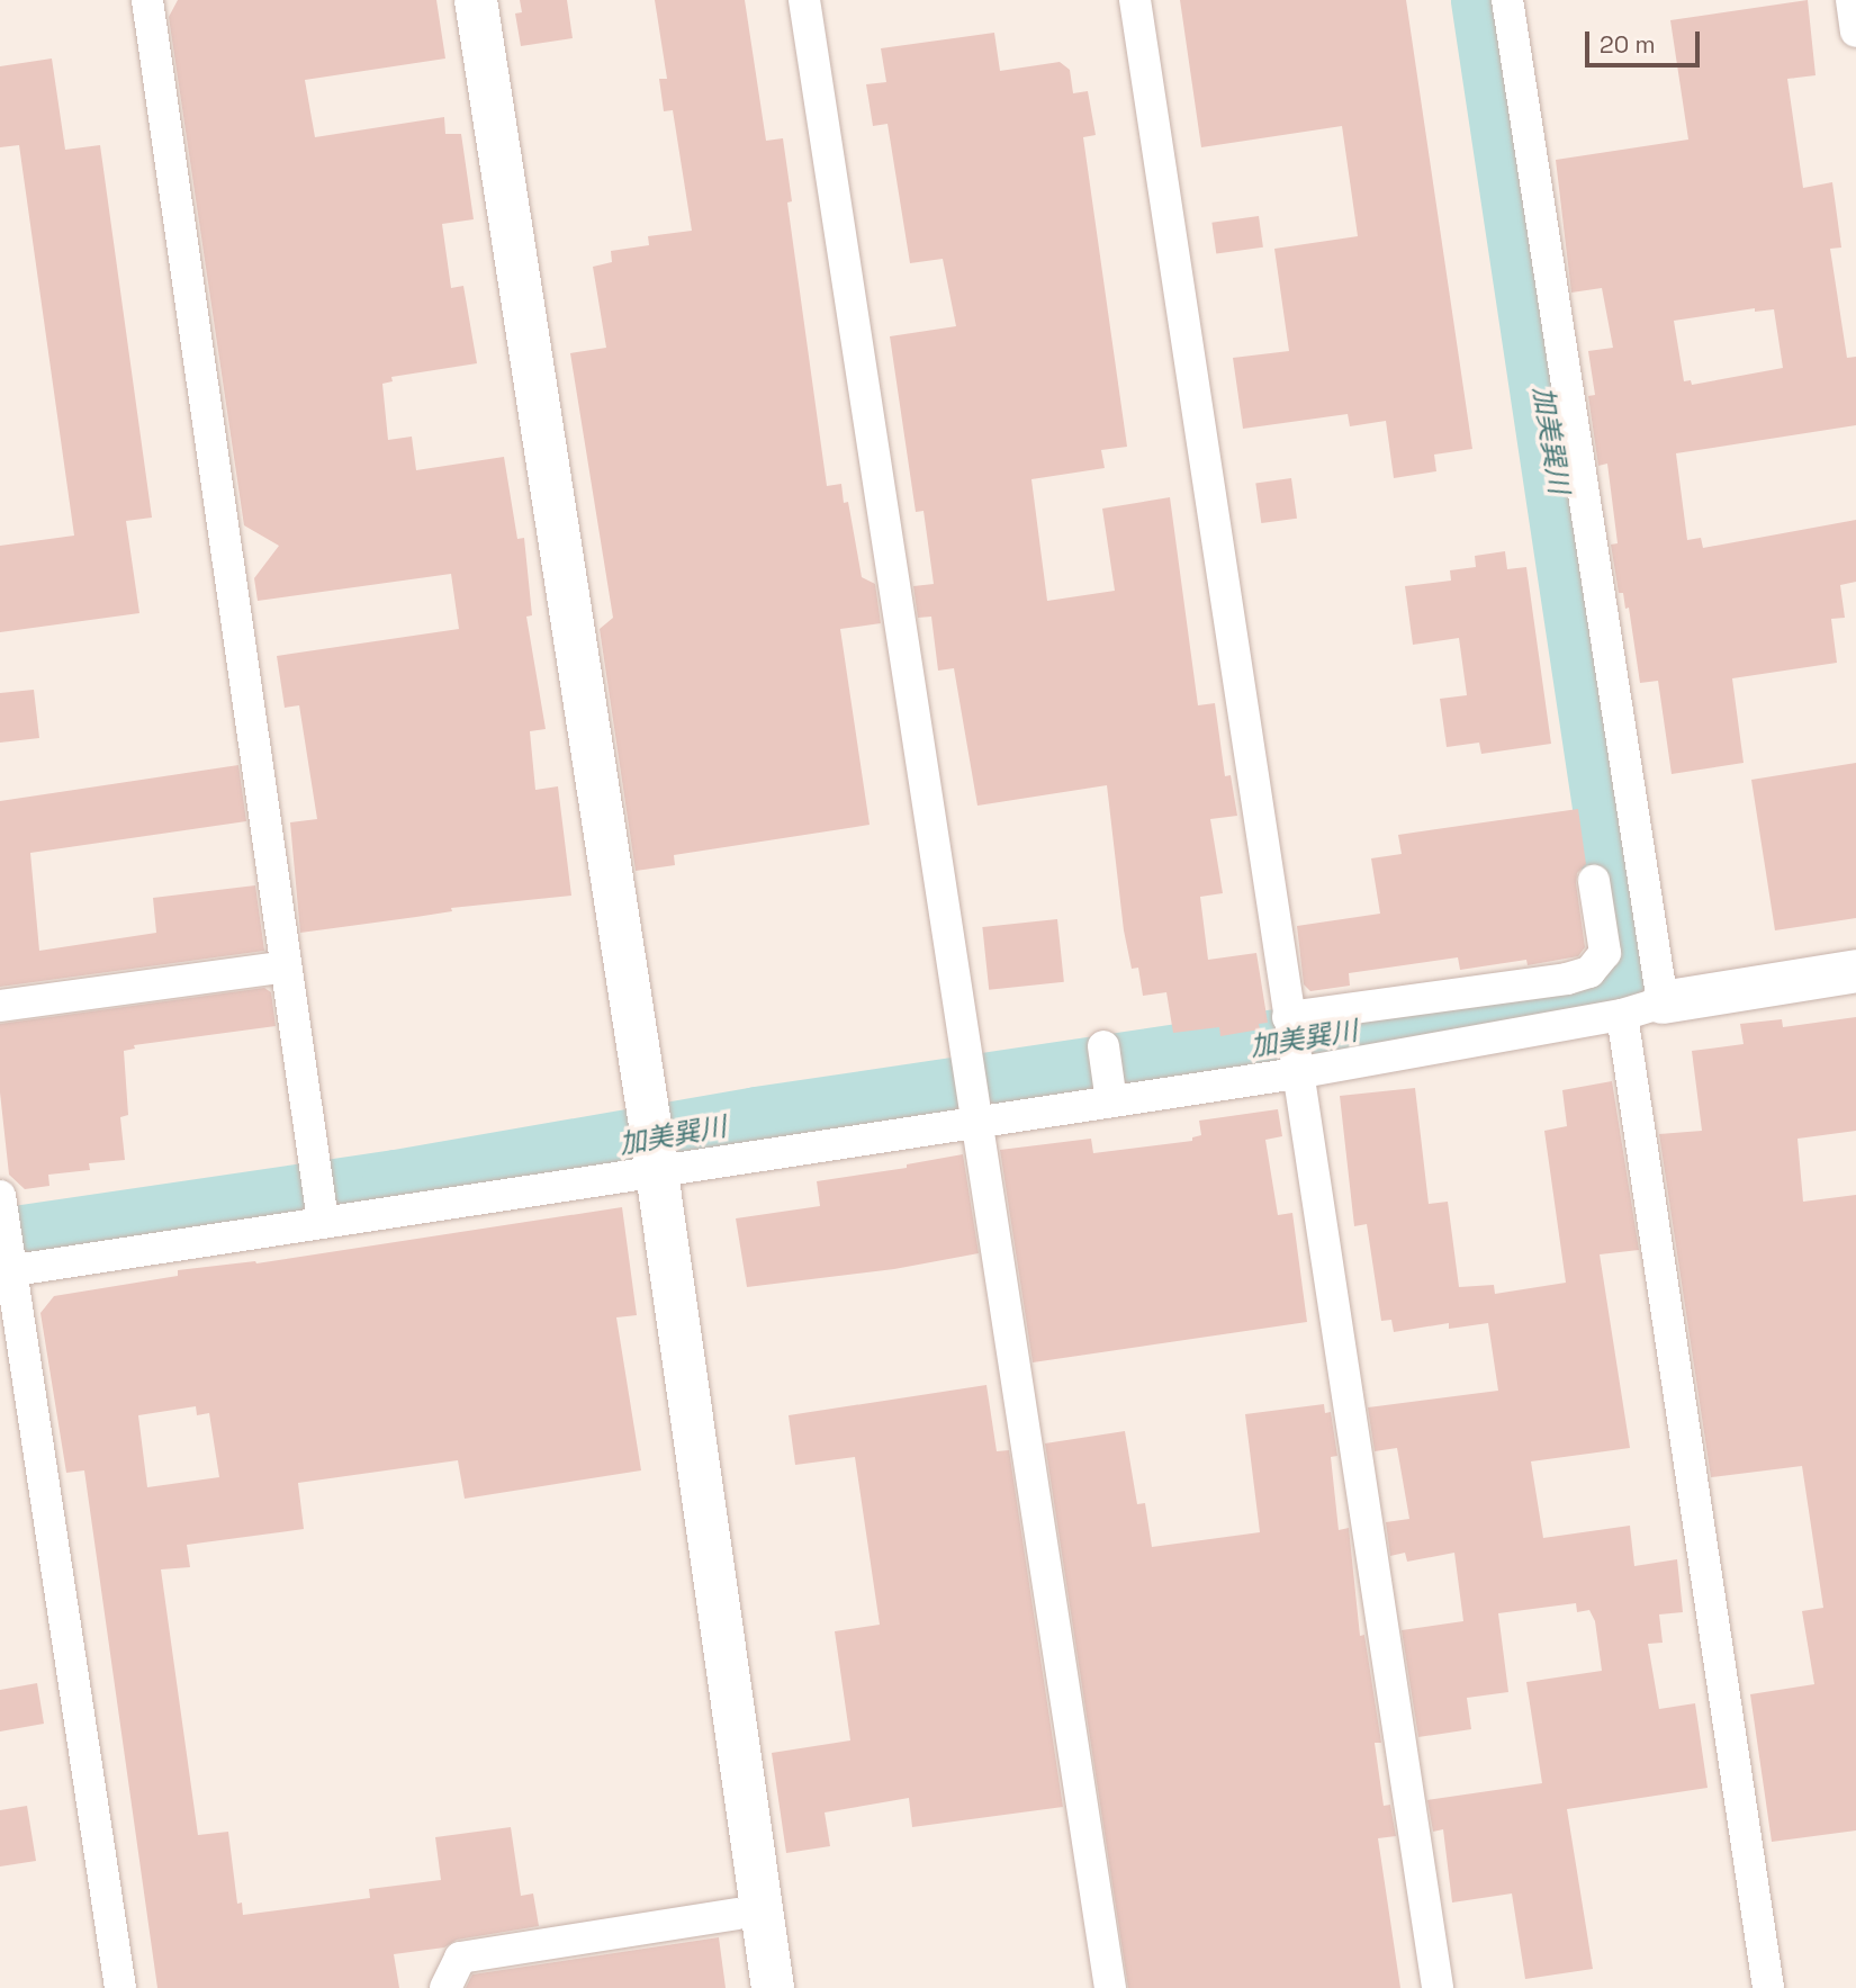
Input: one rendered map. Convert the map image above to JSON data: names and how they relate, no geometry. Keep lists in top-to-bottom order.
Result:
{
  "water": ["加美巽川"],
  "scale_bar": "20 m"
}
